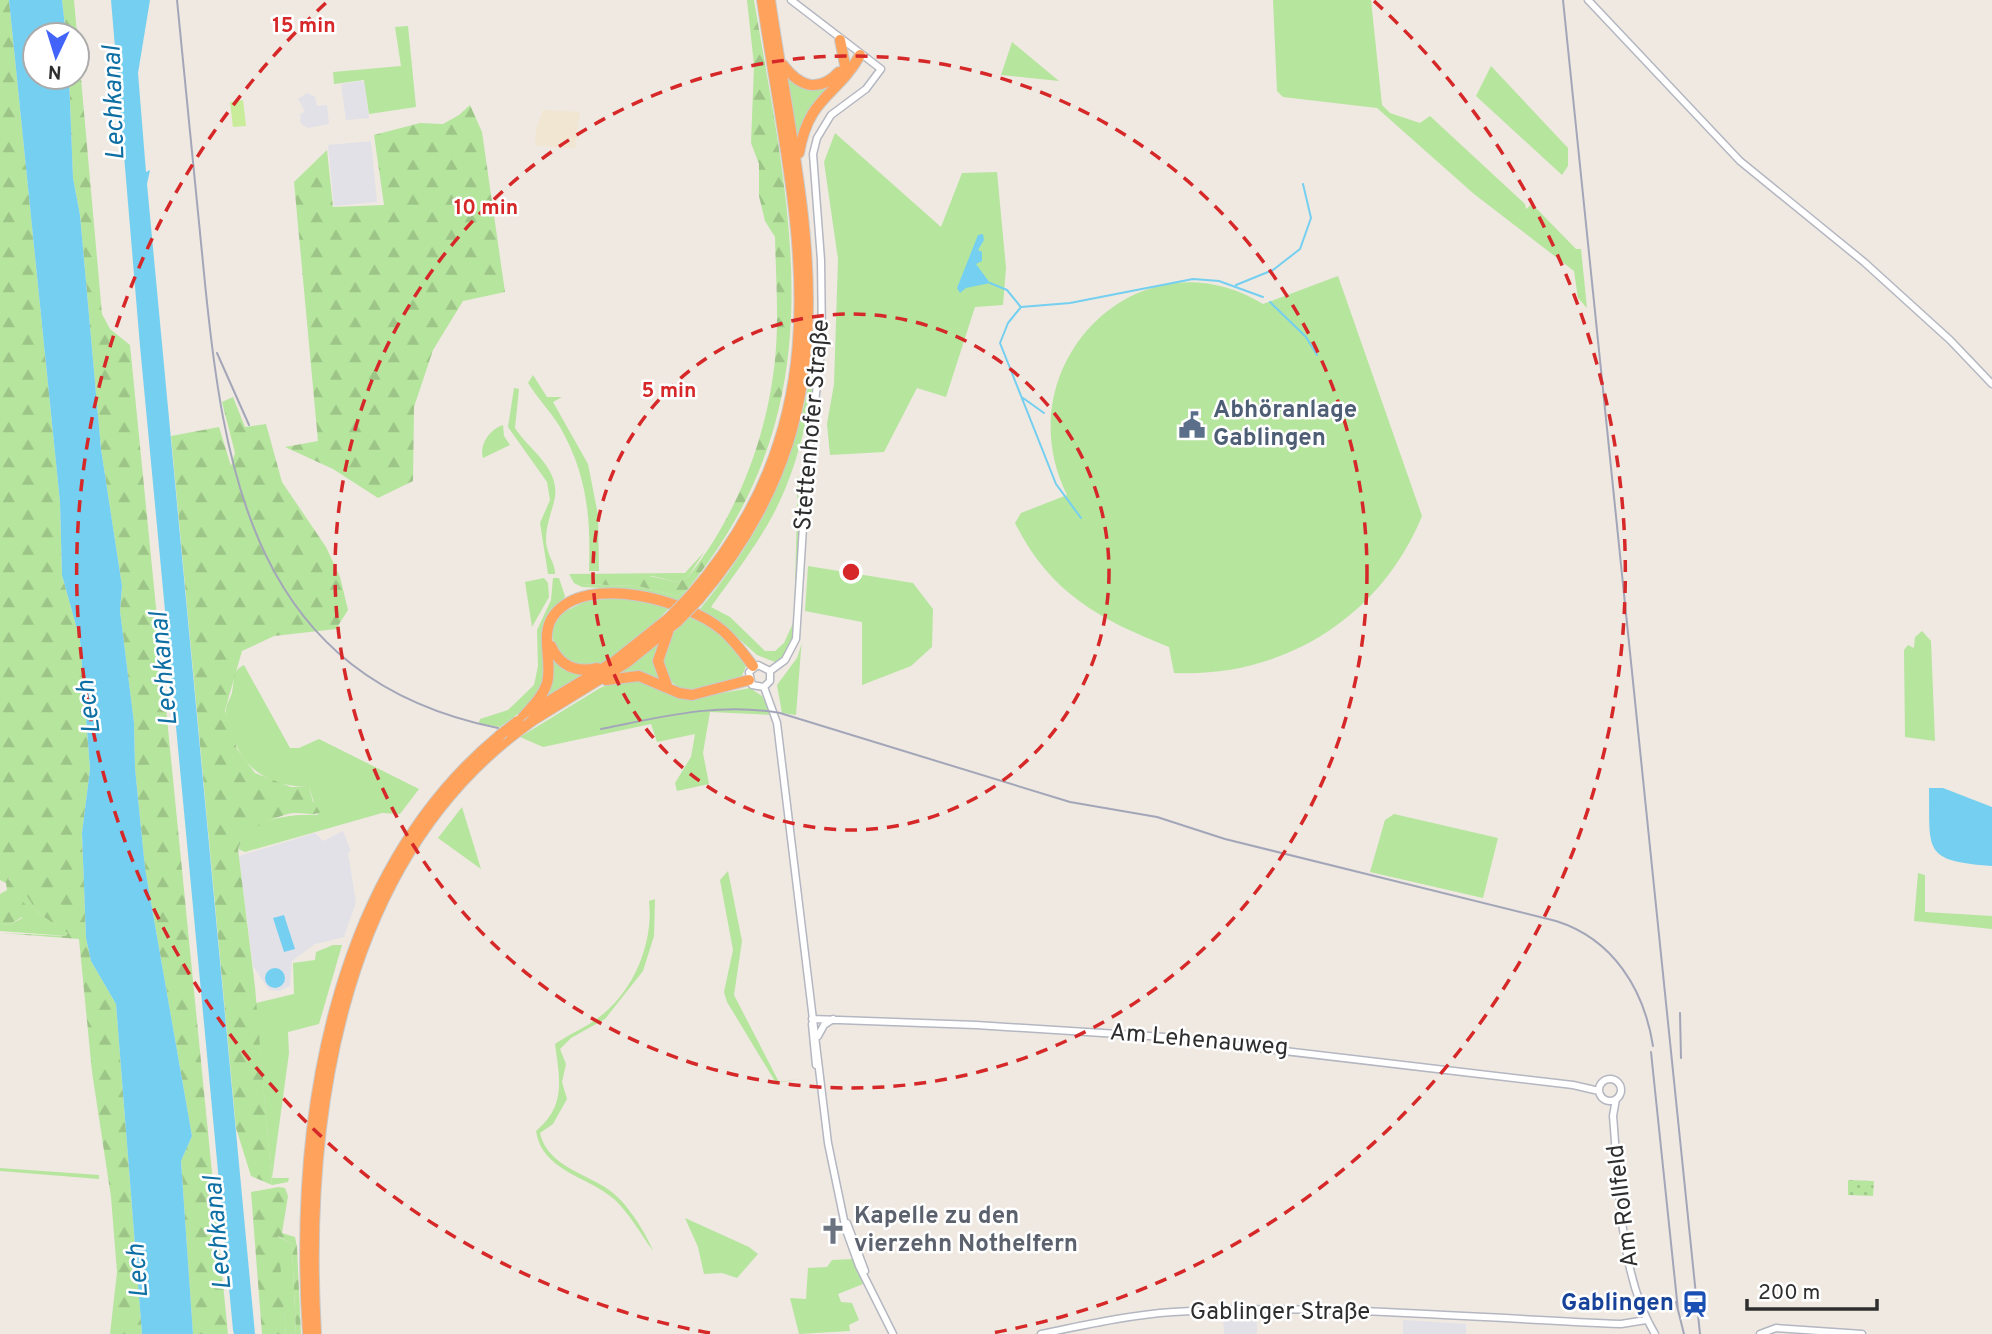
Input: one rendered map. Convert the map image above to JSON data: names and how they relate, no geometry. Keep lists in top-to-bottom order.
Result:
{
  "streets": {
    "street": [
      "Stettenhofer Straße",
      "Am Lehenauweg",
      "Am Rollfeld",
      "Gablinger Straße"
    ]
  },
  "crossings": [
    ["Am Lehenauweg", "Am Rollfeld"],
    ["Am Rollfeld", "Gablinger Straße"]
  ],
  "water": ["Lechkanal", "Lech"],
  "places": {
    "public building": ["Abhöranlage Gablingen"],
    "church": ["Kapelle zu den vierzehn Nothelfern"],
    "station": ["Gablingen"]
  },
  "scale_bar": "200 m",
  "north": "bottom",
  "rings": ["15 min", "10 min", "5 min"]
}
